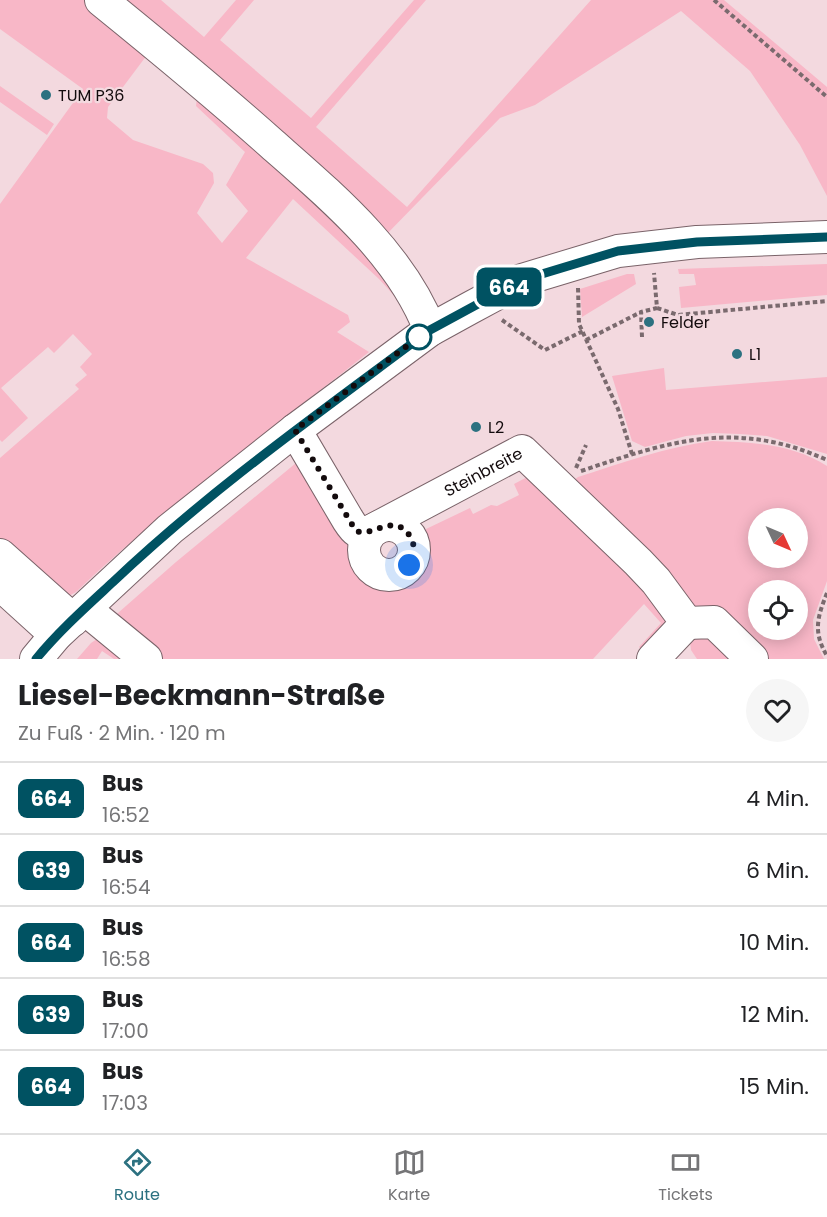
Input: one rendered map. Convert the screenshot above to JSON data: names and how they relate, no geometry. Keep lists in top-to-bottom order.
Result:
{
  "streets": {
    "street": ["Steinbreite"]
  },
  "places": [
    "TUM P36",
    "Felder",
    "L1",
    "L2"
  ],
  "lines": ["bus line 664"],
  "north": "bottom right",
  "page": {
    "on_map": "664",
    "heading": ["Liesel-Beckmann-Straße", "Zu Fuß · 2 Min. · 120 m"],
    "list": [
      {
        "mark": "664",
        "name": "Bus",
        "note": "16:52",
        "value": "4 Min."
      },
      {
        "mark": "639",
        "name": "Bus",
        "note": "16:54",
        "value": "6 Min."
      },
      {
        "mark": "664",
        "name": "Bus",
        "note": "16:58",
        "value": "10 Min."
      },
      {
        "mark": "639",
        "name": "Bus",
        "note": "17:00",
        "value": "12 Min."
      },
      {
        "mark": "664",
        "name": "Bus",
        "note": "17:03",
        "value": "15 Min."
      }
    ],
    "tabs": ["Route", "Karte", "Tickets"]
  }
}
